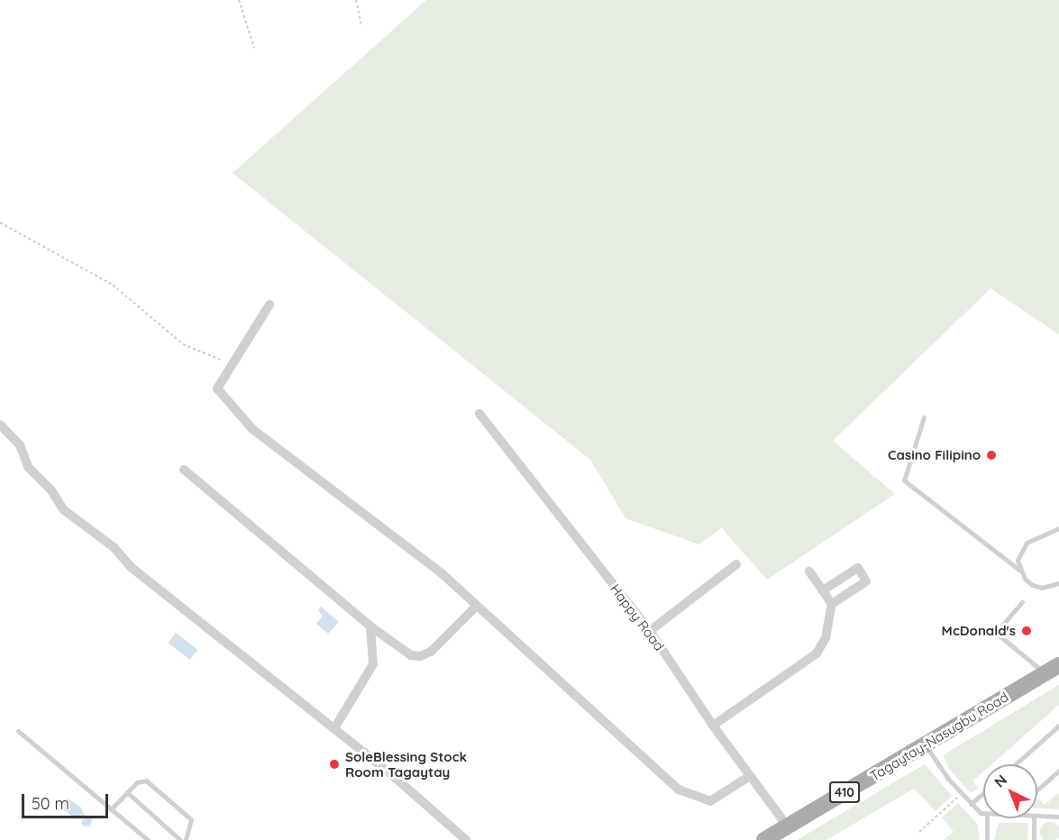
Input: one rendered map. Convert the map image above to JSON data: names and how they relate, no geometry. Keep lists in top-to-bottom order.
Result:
{
  "streets": {
    "main road": ["Tagaytay-Nasugbu Road", "410"],
    "street": ["Happy Road"]
  },
  "crossings": [
    ["Happy Road", "Tagaytay-Nasugbu Road"]
  ],
  "places": ["Casino Filipino", "McDonald's", "SoleBlessing Stock Room Tagaytay"],
  "scale_bar": "50 m",
  "north": "top left"
}
